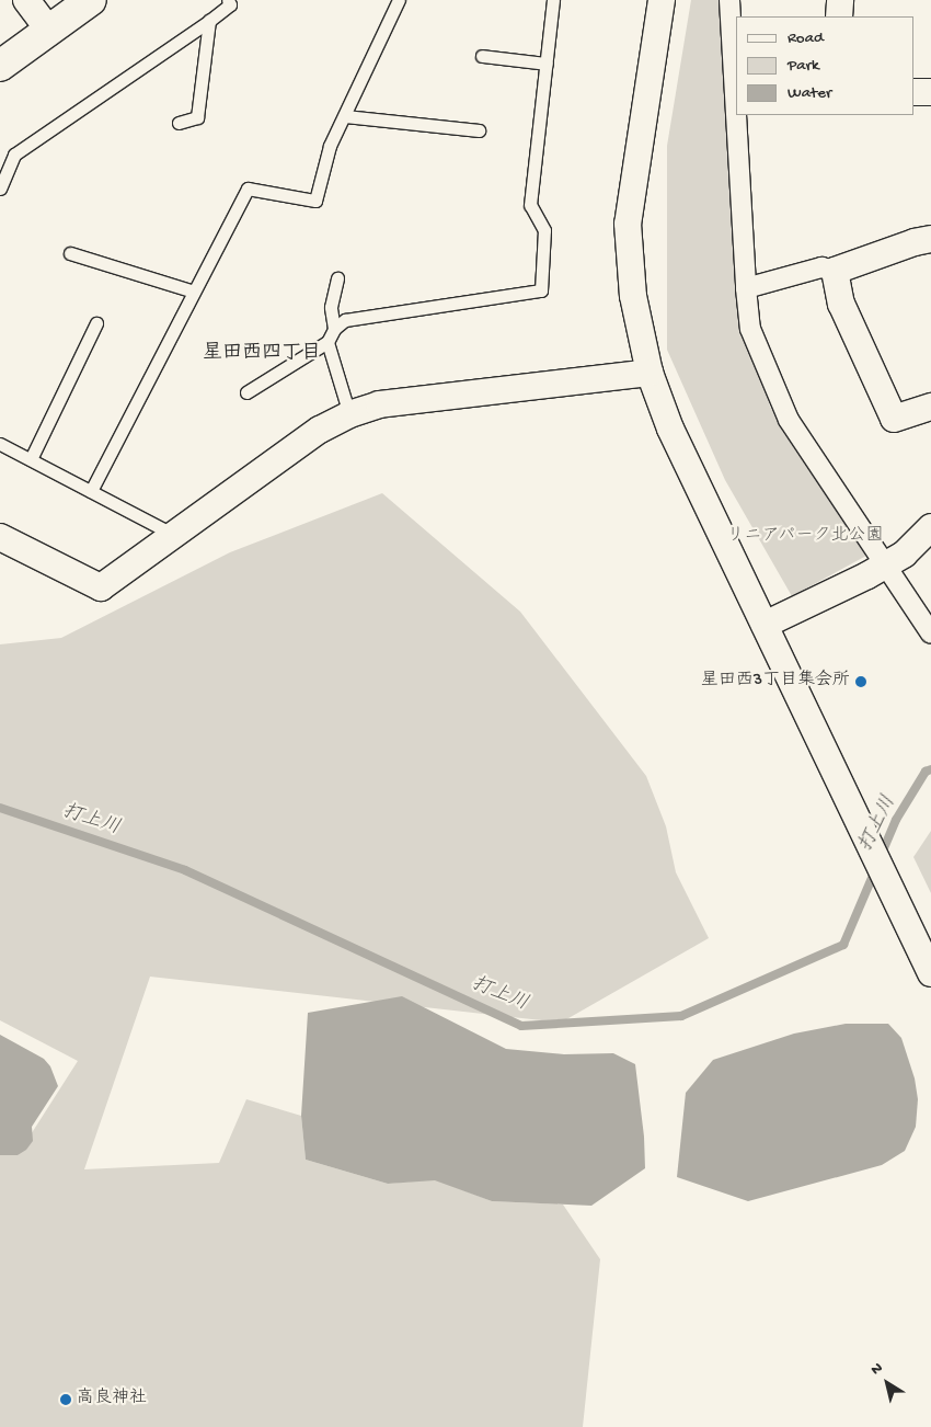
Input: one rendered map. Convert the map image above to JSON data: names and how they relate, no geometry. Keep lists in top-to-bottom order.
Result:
{
  "districts": ["星田西四丁目"],
  "water": ["打上川"],
  "parks": ["リニアパーク北公園"],
  "places": ["星田西3丁目集会所", "高良神社"],
  "legend": ["Road", "Park", "Water"],
  "north": "top left"
}
